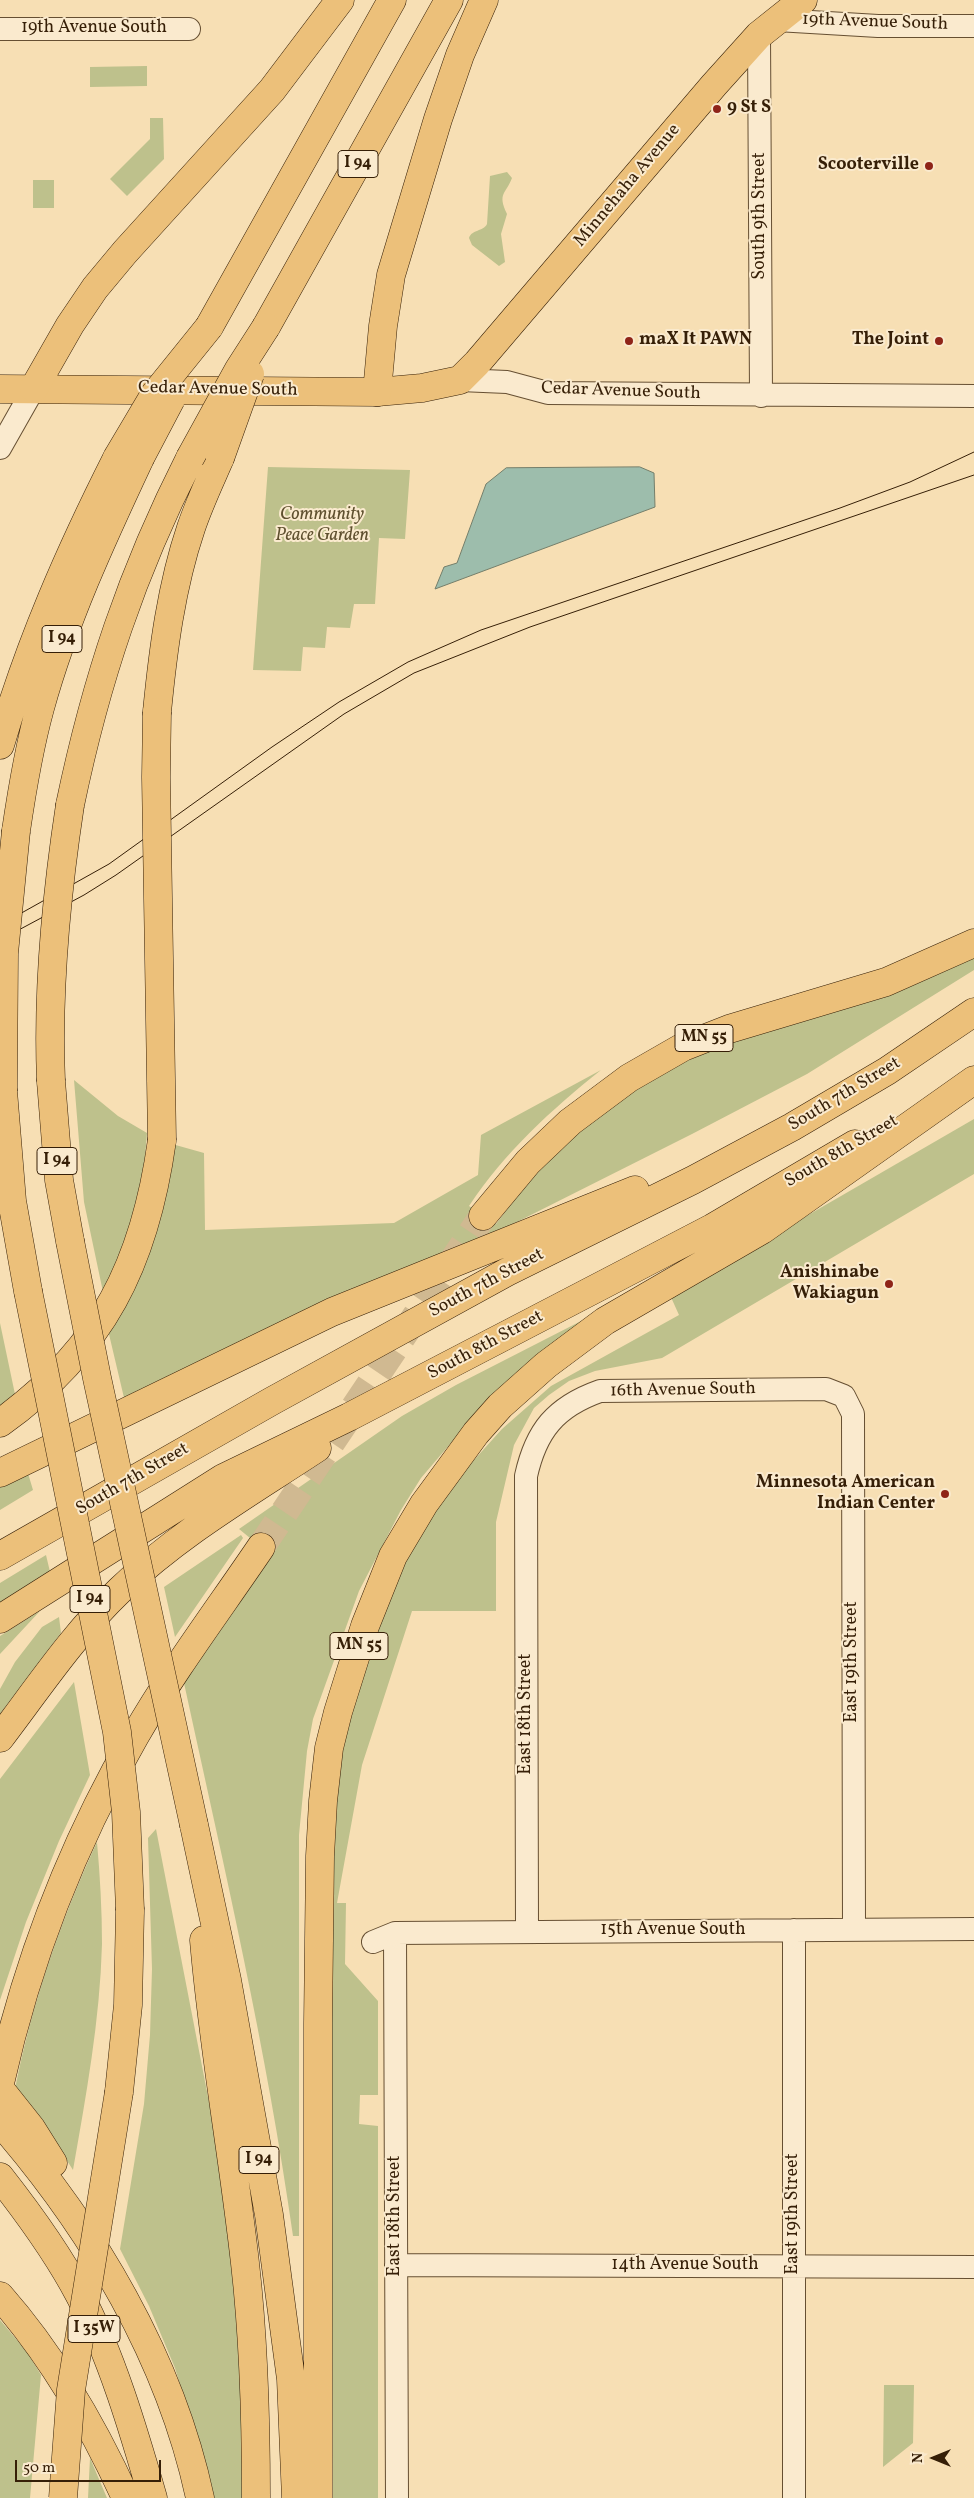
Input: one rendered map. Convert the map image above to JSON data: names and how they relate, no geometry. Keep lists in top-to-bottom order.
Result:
{
  "streets": {
    "main road": [
      "I 94",
      "Minnehaha Avenue",
      "Cedar Avenue South",
      "MN 55",
      "South 7th Street",
      "South 8th Street",
      "I 35W"
    ],
    "street": [
      "19th Avenue South",
      "South 9th Street",
      "16th Avenue South",
      "East 19th Street",
      "East 18th Street",
      "15th Avenue South",
      "14th Avenue South"
    ]
  },
  "crossings": [
    ["19th Avenue South", "Minnehaha Avenue"],
    ["19th Avenue South", "South 9th Street"],
    ["Minnehaha Avenue", "South 9th Street"],
    ["Minnehaha Avenue", "Cedar Avenue South"],
    ["South 9th Street", "Cedar Avenue South"],
    ["16th Avenue South", "East 19th Street"],
    ["16th Avenue South", "East 18th Street"],
    ["East 19th Street", "15th Avenue South"],
    ["East 19th Street", "14th Avenue South"],
    ["East 18th Street", "15th Avenue South"],
    ["East 18th Street", "14th Avenue South"]
  ],
  "parks": ["Community Peace Garden"],
  "places": [
    "9 St S",
    "Scooterville",
    "maX It PAWN",
    "The Joint",
    "Anishinabe Wakiagun",
    "Minnesota American Indian Center"
  ],
  "scale_bar": "50 m",
  "north": "left"
}
